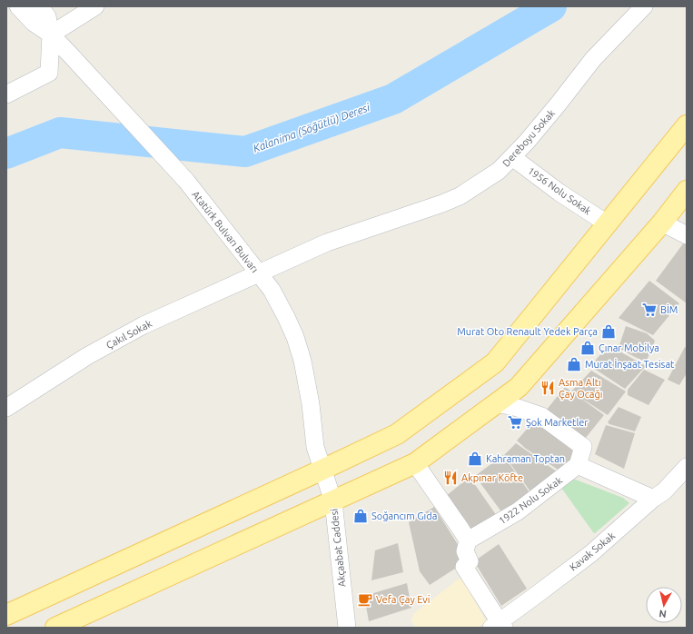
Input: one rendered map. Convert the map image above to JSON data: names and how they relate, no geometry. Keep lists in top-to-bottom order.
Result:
{
  "streets": {
    "street": [
      "Dereboyu Sokak",
      "1956 Nolu Sokak",
      "Atatürk Bulvarı Bulvarı",
      "Çakıl Sokak",
      "1922 Nolu Sokak",
      "Akçaabat Caddesi",
      "Kavak Sokak"
    ]
  },
  "crossings": [
    ["Dereboyu Sokak", "1956 Nolu Sokak"],
    ["Dereboyu Sokak", "Atatürk Bulvarı Bulvarı"],
    ["Dereboyu Sokak", "Çakıl Sokak"],
    ["Atatürk Bulvarı Bulvarı", "Çakıl Sokak"],
    ["Atatürk Bulvarı Bulvarı", "Akçaabat Caddesi"]
  ],
  "water": ["Kalanima (Söğütlü) Deresi"],
  "places": {
    "supermarket": ["BİM", "Şok Marketler"],
    "shop": [
      "Murat Oto Renault Yedek Parça",
      "Çınar Mobilya",
      "Murat İnşaat Tesisat",
      "Kahraman Toptan",
      "Soğancım Gıda"
    ],
    "restaurant": ["Asma Altı Çay Ocağı", "Akpınar Köfte"],
    "cafe": ["Vefa Çay Evi"]
  },
  "north": "bottom"
}
